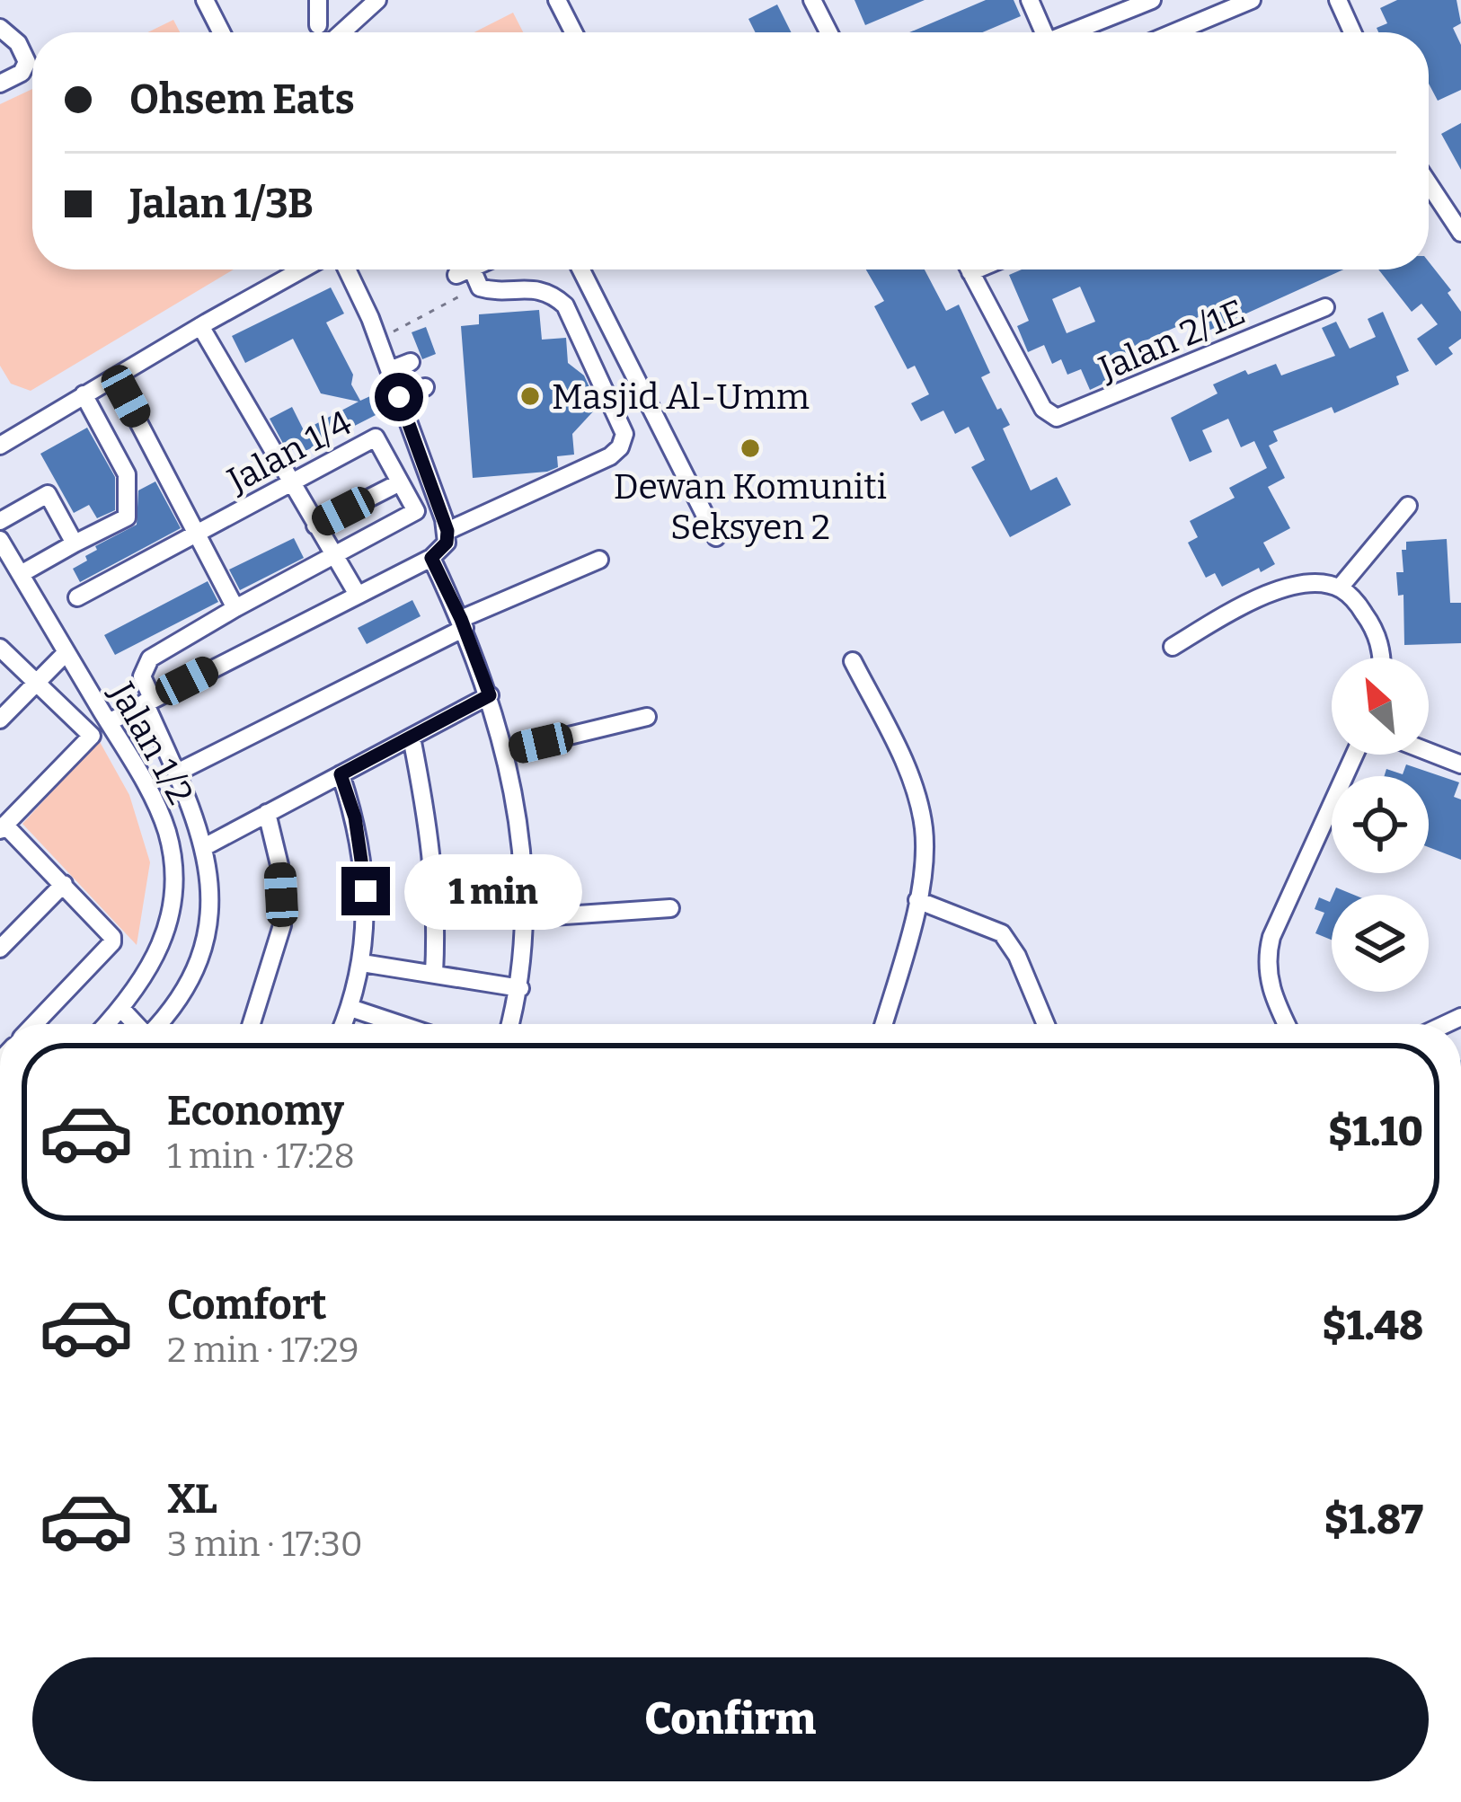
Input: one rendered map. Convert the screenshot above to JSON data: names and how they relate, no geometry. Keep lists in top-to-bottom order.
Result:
{
  "streets": {
    "street": ["Jalan 2/1E", "Jalan 1/4", "Jalan 1/2"]
  },
  "places": ["Masjid Al-Umm", "Dewan Komuniti Seksyen 2"],
  "north": "top left",
  "page": {
    "banner": ["Ohsem Eats", "Jalan 1/3B"],
    "bubble": "1 min",
    "list": [
      {
        "name": "Economy",
        "note": "1 min · 17:28",
        "value": "$1.10"
      },
      {
        "name": "Comfort",
        "note": "2 min · 17:29",
        "value": "$1.48"
      },
      {
        "name": "XL",
        "note": "3 min · 17:30",
        "value": "$1.87"
      }
    ],
    "buttons": "Confirm"
  }
}
